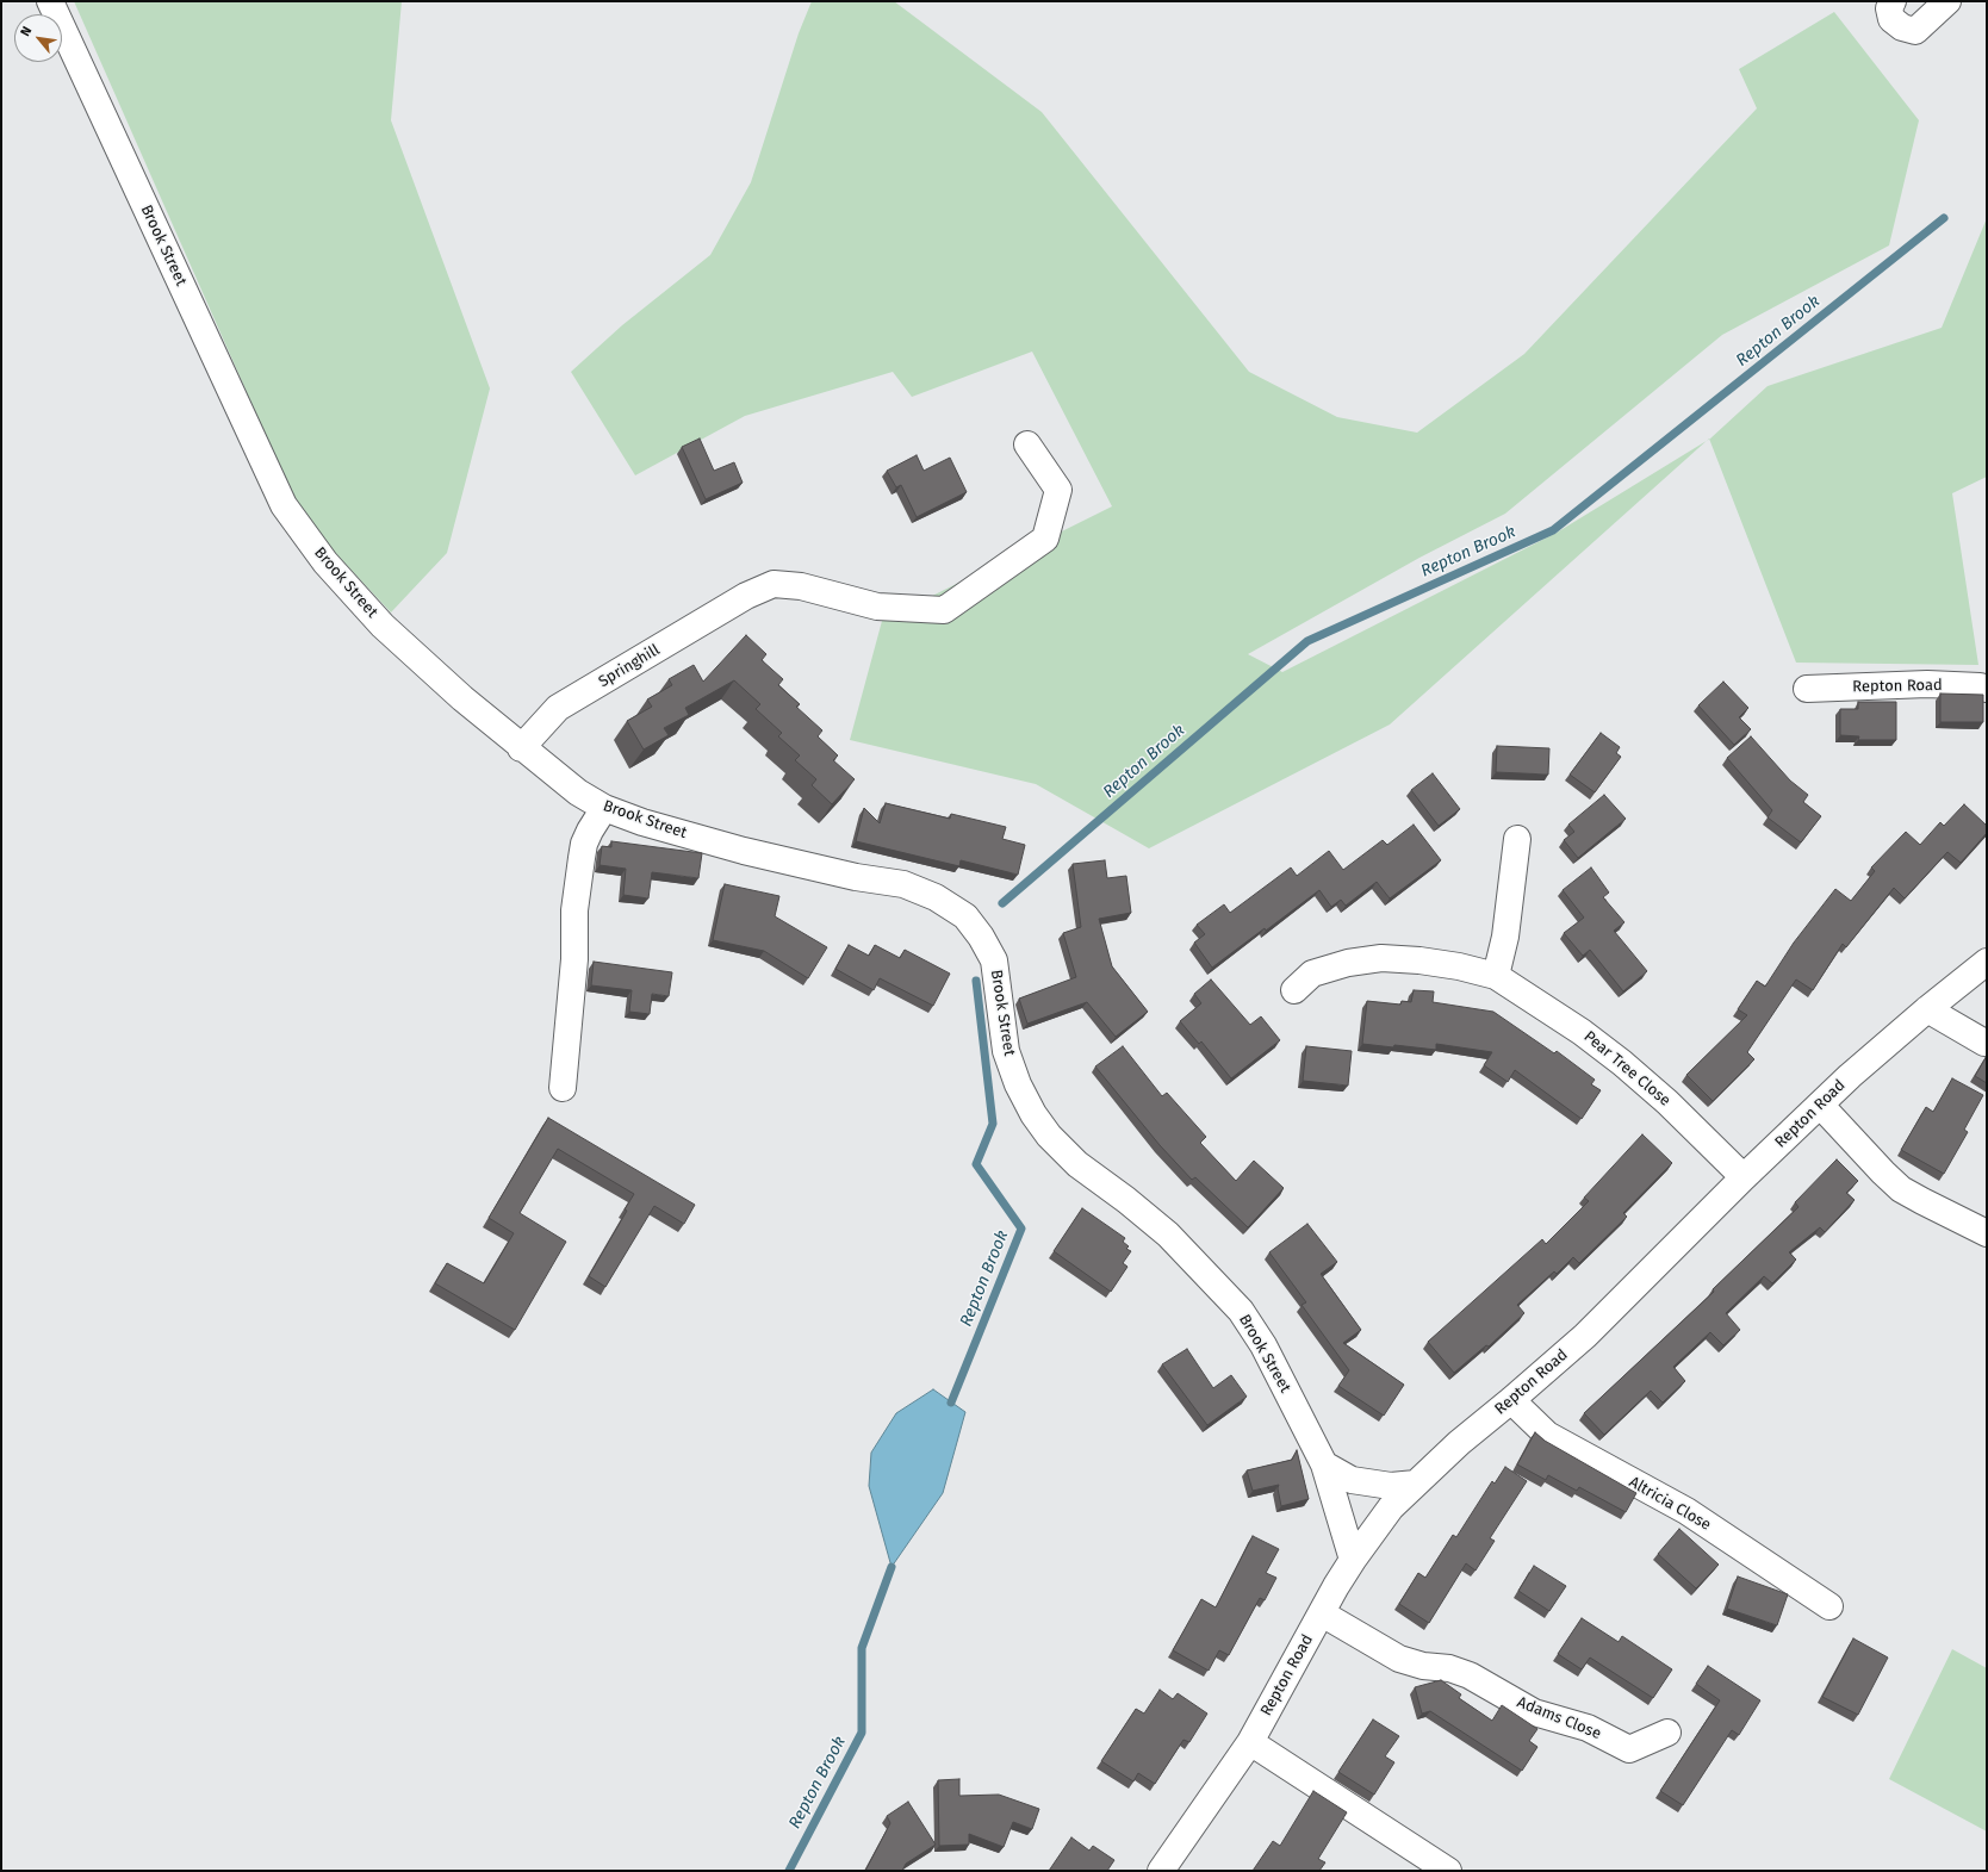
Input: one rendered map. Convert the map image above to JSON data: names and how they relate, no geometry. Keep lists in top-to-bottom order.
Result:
{
  "streets": {
    "street": [
      "Brook Street",
      "Springhill",
      "Repton Road",
      "Pear Tree Close",
      "Altricia Close",
      "Adams Close"
    ]
  },
  "crossings": [
    ["Brook Street", "Springhill"],
    ["Brook Street", "Repton Road"],
    ["Repton Road", "Pear Tree Close"],
    ["Repton Road", "Altricia Close"],
    ["Repton Road", "Adams Close"]
  ],
  "water": ["Repton Brook"],
  "north": "top left"
}
